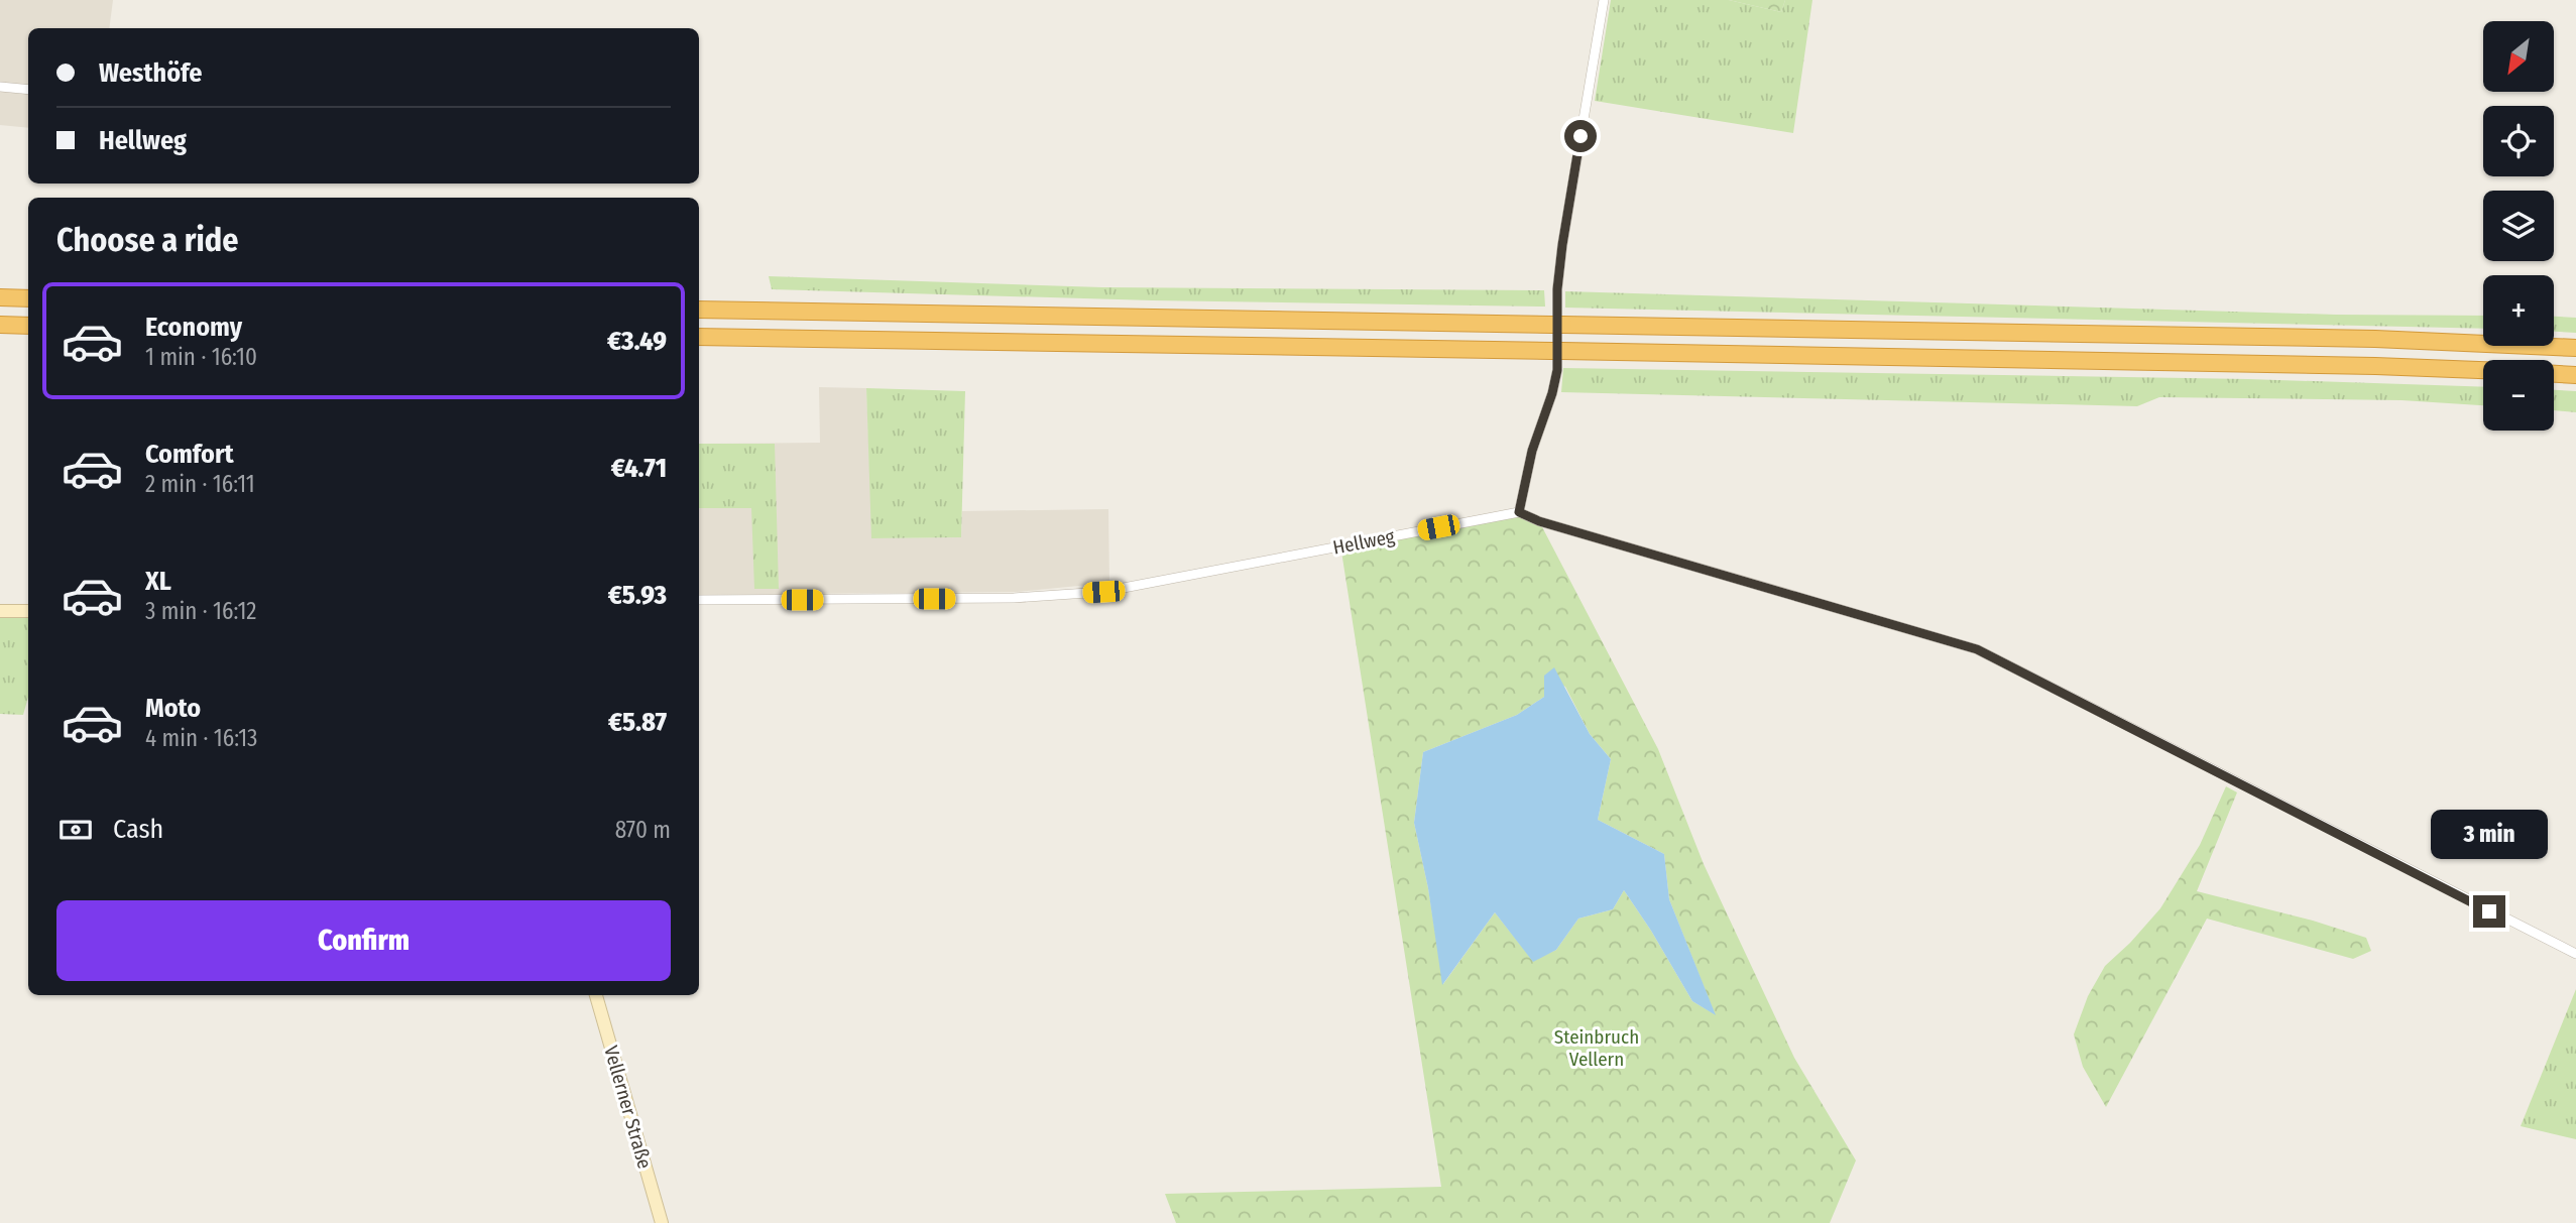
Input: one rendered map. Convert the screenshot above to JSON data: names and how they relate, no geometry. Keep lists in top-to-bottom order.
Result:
{
  "streets": {
    "main road": ["Vellerner Straße"],
    "street": ["Hellweg"]
  },
  "parks": ["Steinbruch Vellern"],
  "north": "bottom left",
  "page": {
    "map_buttons": ["+", "−"],
    "banner": ["Westhöfe", "Hellweg"],
    "heading": "Choose a ride",
    "list": [
      {
        "name": "Economy",
        "note": "1 min · 16:10",
        "value": "€3.49"
      },
      {
        "name": "Comfort",
        "note": "2 min · 16:11",
        "value": "€4.71"
      },
      {
        "name": "XL",
        "note": "3 min · 16:12",
        "value": "€5.93"
      },
      {
        "name": "Moto",
        "note": "4 min · 16:13",
        "value": "€5.87"
      }
    ],
    "pay": ["Cash", "870 m"],
    "bubble": "3 min",
    "buttons": "Confirm"
  }
}
